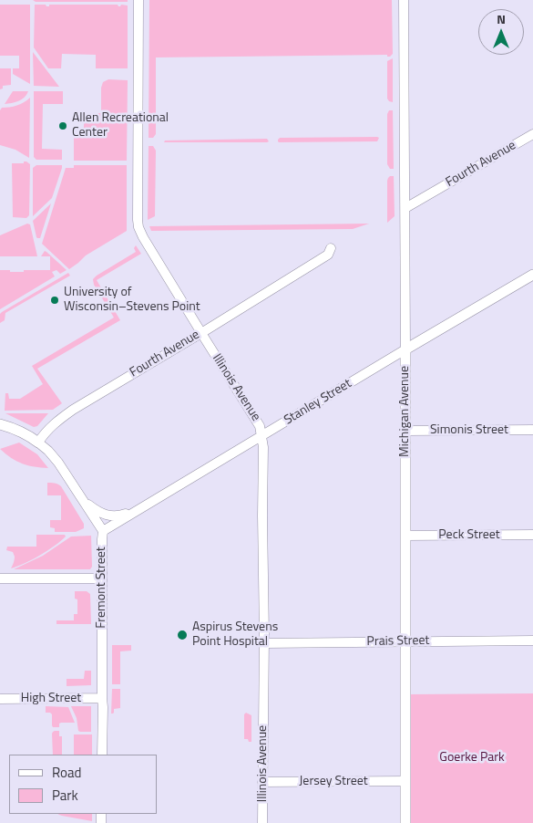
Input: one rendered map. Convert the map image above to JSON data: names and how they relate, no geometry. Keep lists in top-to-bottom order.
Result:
{
  "streets": {
    "street": [
      "Fourth Avenue",
      "Illinois Avenue",
      "Stanley Street",
      "Michigan Avenue",
      "Simonis Street",
      "Peck Street",
      "Fremont Street",
      "Prais Street",
      "High Street",
      "Jersey Street"
    ]
  },
  "crossings": [
    ["Fourth Avenue", "Illinois Avenue"],
    ["Fourth Avenue", "Michigan Avenue"],
    ["Fourth Avenue", "Fremont Street"],
    ["Illinois Avenue", "Stanley Street"],
    ["Illinois Avenue", "Prais Street"],
    ["Illinois Avenue", "Jersey Street"],
    ["Stanley Street", "Michigan Avenue"],
    ["Stanley Street", "Fremont Street"],
    ["Michigan Avenue", "Simonis Street"],
    ["Michigan Avenue", "Peck Street"],
    ["Michigan Avenue", "Prais Street"],
    ["Michigan Avenue", "Jersey Street"],
    ["Fremont Street", "High Street"]
  ],
  "parks": ["Goerke Park"],
  "places": ["Allen Recreational Center", "University of Wisconsin–Stevens Point", "Aspirus Stevens Point Hospital"],
  "legend": ["Road", "Park"],
  "north": "top"
}
